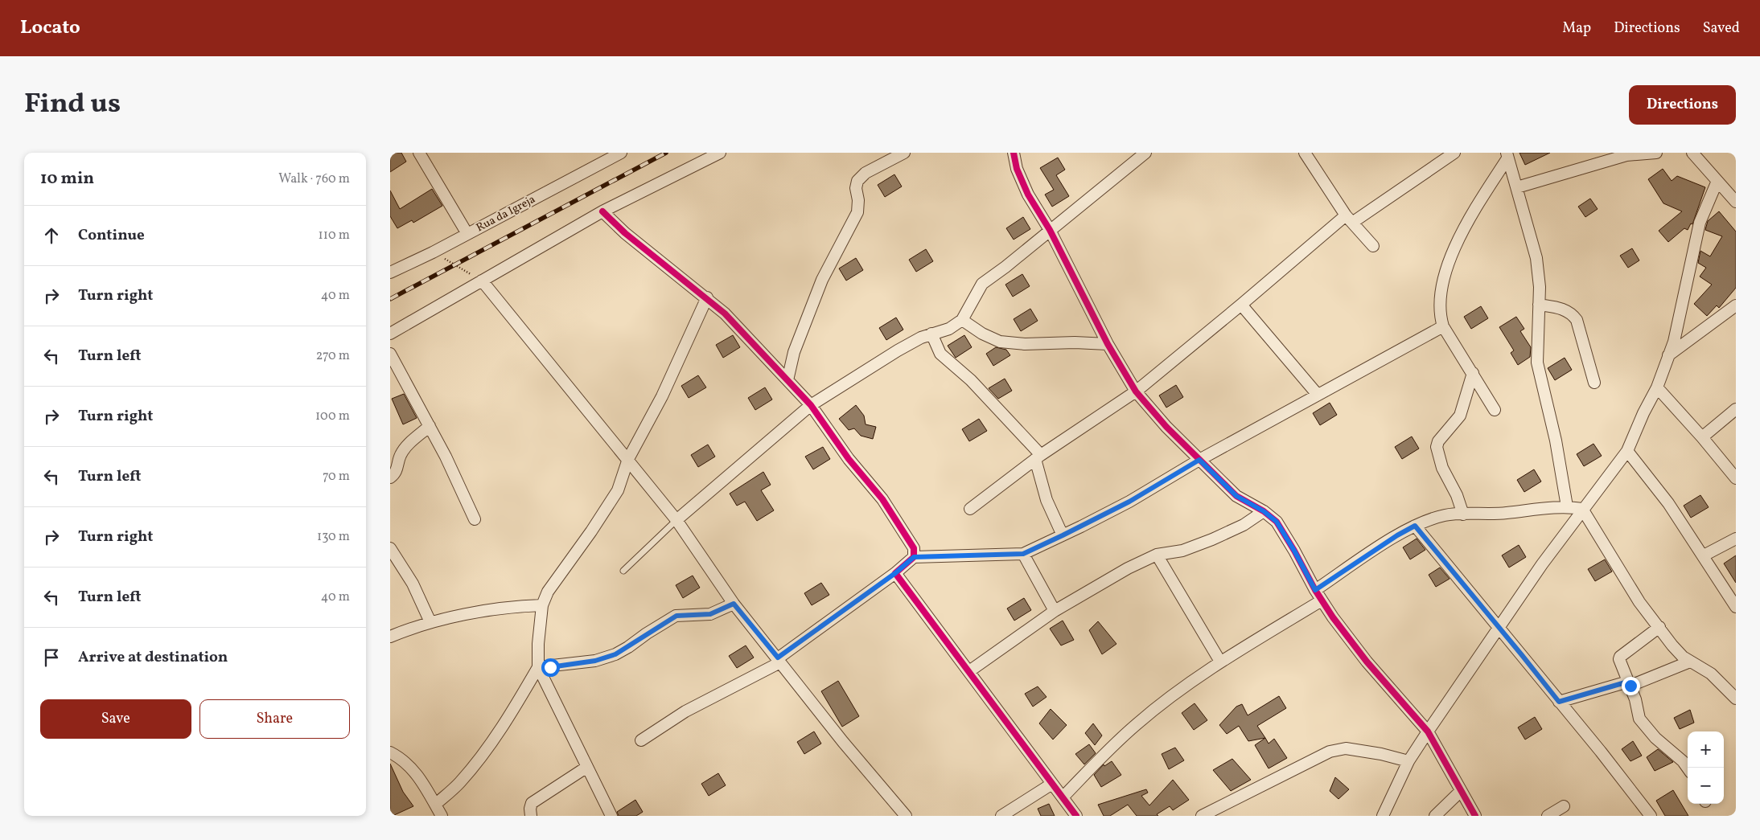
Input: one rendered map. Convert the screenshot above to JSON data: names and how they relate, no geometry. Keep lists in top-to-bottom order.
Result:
{
  "streets": {
    "street": ["Rua da Igreja"]
  },
  "page": {
    "header": "Locato",
    "nav": ["Map", "Directions", "Saved"],
    "title": "Find us",
    "buttons": [
      "Directions",
      ["Save", "Share"]
    ],
    "heading": ["10 min", "Walk · 760 m"],
    "list": [
      ["Continue", "110 m"],
      ["Turn right", "40 m"],
      ["Turn left", "270 m"],
      ["Turn right", "100 m"],
      ["Turn left", "70 m"],
      ["Turn right", "130 m"],
      ["Turn left", "40 m"],
      "Arrive at destination"
    ],
    "map_buttons": ["+", "−"]
  }
}
